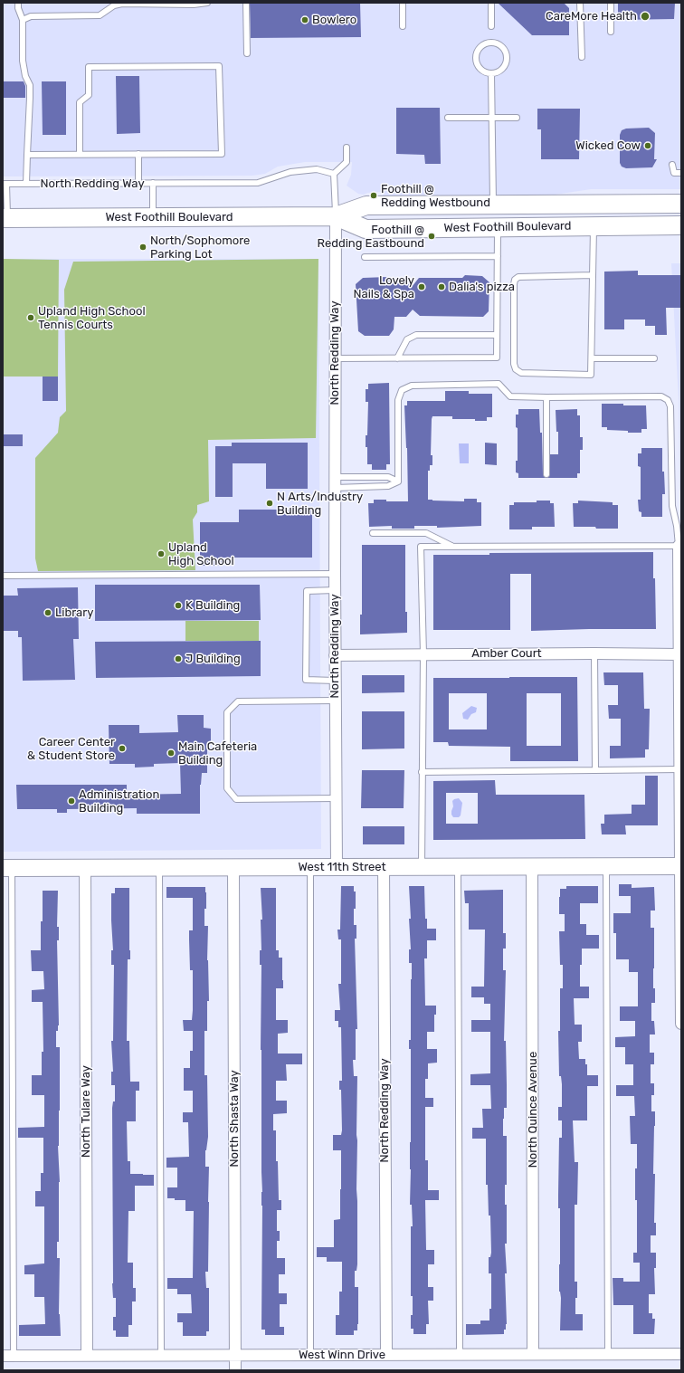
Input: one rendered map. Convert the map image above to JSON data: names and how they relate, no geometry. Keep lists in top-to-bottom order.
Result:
{
  "streets": {
    "main road": ["West Foothill Boulevard"],
    "street": [
      "North Redding Way",
      "Amber Court",
      "West 11th Street",
      "North Quince Avenue",
      "North Tulare Way",
      "North Shasta Way",
      "West Winn Drive"
    ]
  },
  "crossings": [
    ["North Redding Way", "West Foothill Boulevard"],
    ["North Redding Way", "Amber Court"],
    ["North Redding Way", "West 11th Street"],
    ["North Redding Way", "West Winn Drive"],
    ["West 11th Street", "North Quince Avenue"],
    ["West 11th Street", "North Tulare Way"],
    ["West 11th Street", "North Shasta Way"],
    ["North Quince Avenue", "West Winn Drive"],
    ["North Tulare Way", "West Winn Drive"],
    ["North Shasta Way", "West Winn Drive"]
  ],
  "places": [
    "CareMore Health",
    "Bowlero",
    "Wicked Cow",
    "Foothill @ Redding Westbound",
    "Foothill @ Redding Eastbound",
    "North/Sophomore Parking Lot",
    "Lovely Nails & Spa",
    "Dalia's pizza",
    "Upland High School Tennis Courts",
    "N Arts/Industry Building",
    "Upland High School",
    "K Building",
    "Library",
    "J Building",
    "Career Center & Student Store",
    "Main Cafeteria Building",
    "Administration Building"
  ]
}
